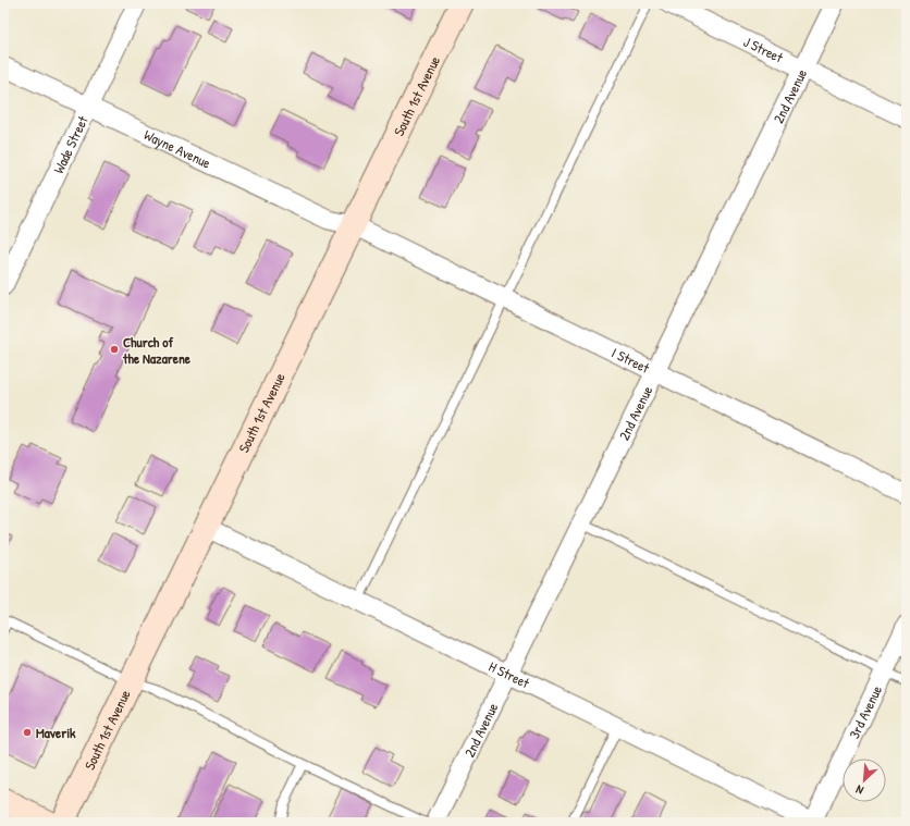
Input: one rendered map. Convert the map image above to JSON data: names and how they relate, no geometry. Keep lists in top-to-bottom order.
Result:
{
  "streets": {
    "main road": ["South 1st Avenue"],
    "street": [
      "J Street",
      "2nd Avenue",
      "Wade Street",
      "Wayne Avenue",
      "I Street",
      "H Street",
      "3rd Avenue"
    ]
  },
  "crossings": [
    ["J Street", "2nd Avenue"],
    ["South 1st Avenue", "Wayne Avenue"],
    ["South 1st Avenue", "I Street"],
    ["South 1st Avenue", "H Street"],
    ["2nd Avenue", "I Street"],
    ["2nd Avenue", "H Street"],
    ["Wade Street", "Wayne Avenue"],
    ["Wayne Avenue", "I Street"],
    ["H Street", "3rd Avenue"]
  ],
  "places": ["Church of the Nazarene", "Maverik"],
  "north": "bottom left"
}
